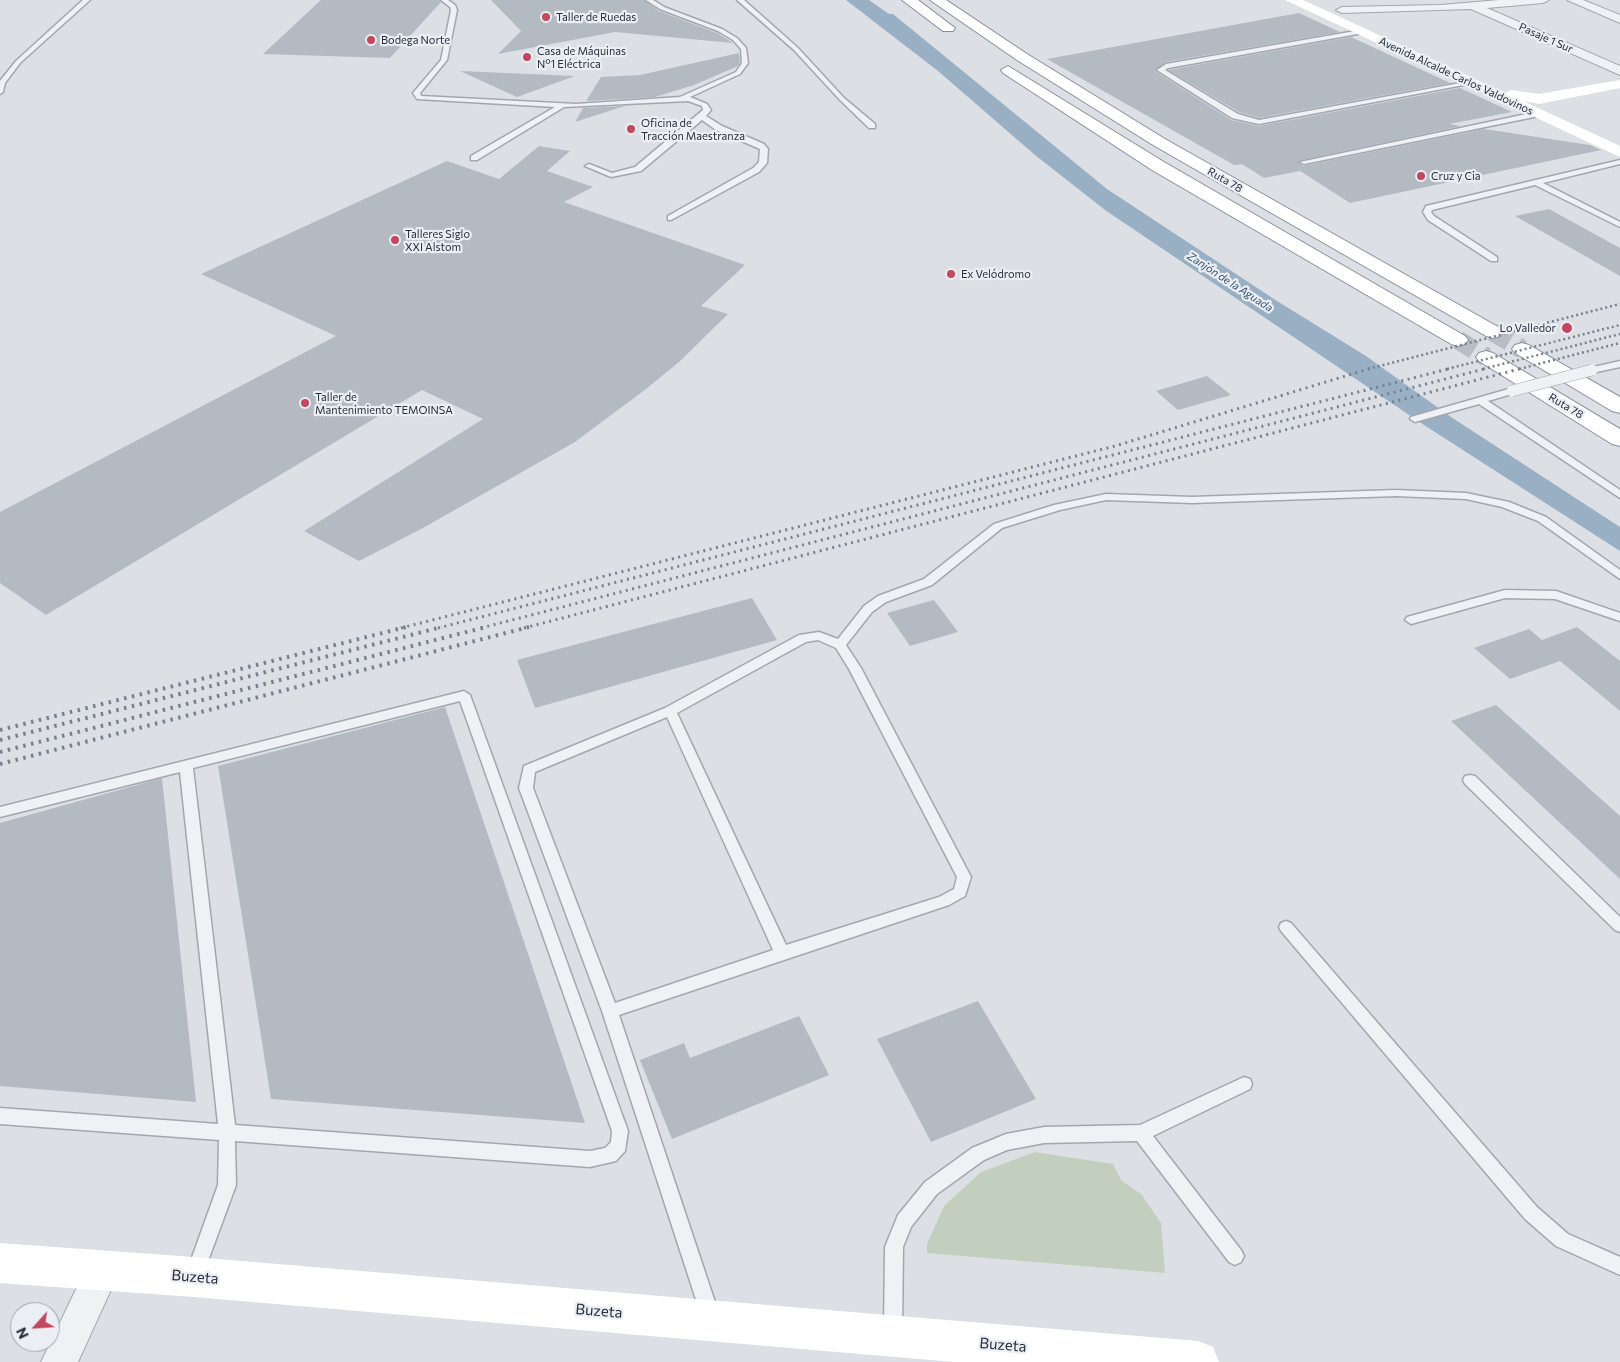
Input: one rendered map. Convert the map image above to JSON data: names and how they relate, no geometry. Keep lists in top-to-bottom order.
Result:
{
  "streets": {
    "main road": ["Avenida Alcalde Carlos Valdovinos", "Ruta 78", "Buzeta"],
    "street": ["Pasaje 1 Sur"]
  },
  "water": ["Zanjón de la Aguada"],
  "places": [
    "Taller de Ruedas",
    "Bodega Norte",
    "Casa de Máquinas N°1 Eléctrica",
    "Oficina de Tracción Maestranza",
    "Cruz y Cia",
    "Talleres Siglo XXI Alstom",
    "Ex Velódromo",
    "Lo Valledor",
    "Taller de Mantenimiento TEMOINSA"
  ],
  "north": "bottom left"
}
